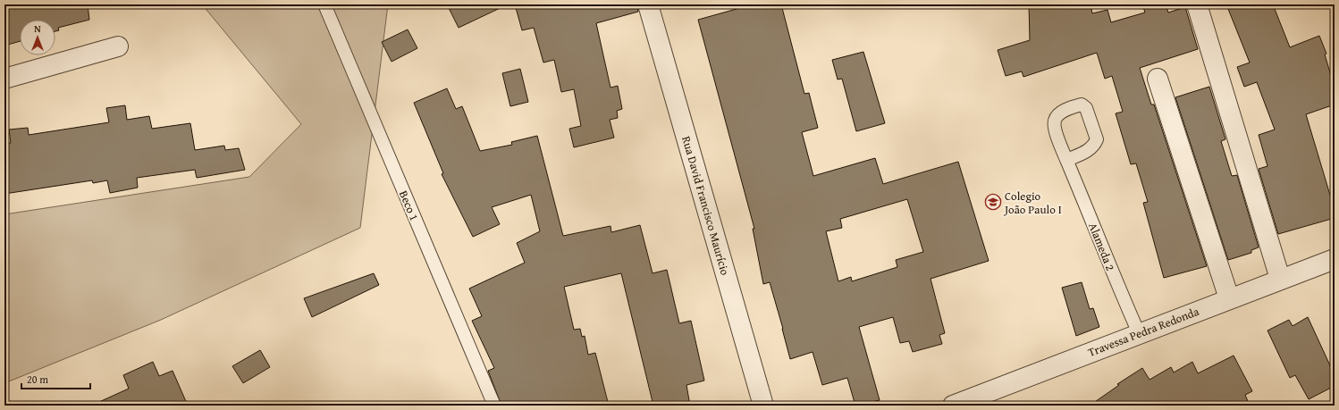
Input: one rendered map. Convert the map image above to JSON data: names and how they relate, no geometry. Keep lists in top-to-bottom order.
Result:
{
  "streets": {
    "street": ["Rua David Francisco Maurício", "Travessa Pedra Redonda"],
    "lane": ["Beco 1", "Alameda 2"]
  },
  "crossings": [
    ["Alameda 2", "Travessa Pedra Redonda"]
  ],
  "places": {
    "school or university": ["Colegio João Paulo I"]
  },
  "scale_bar": "20 m",
  "north": "top"
}
